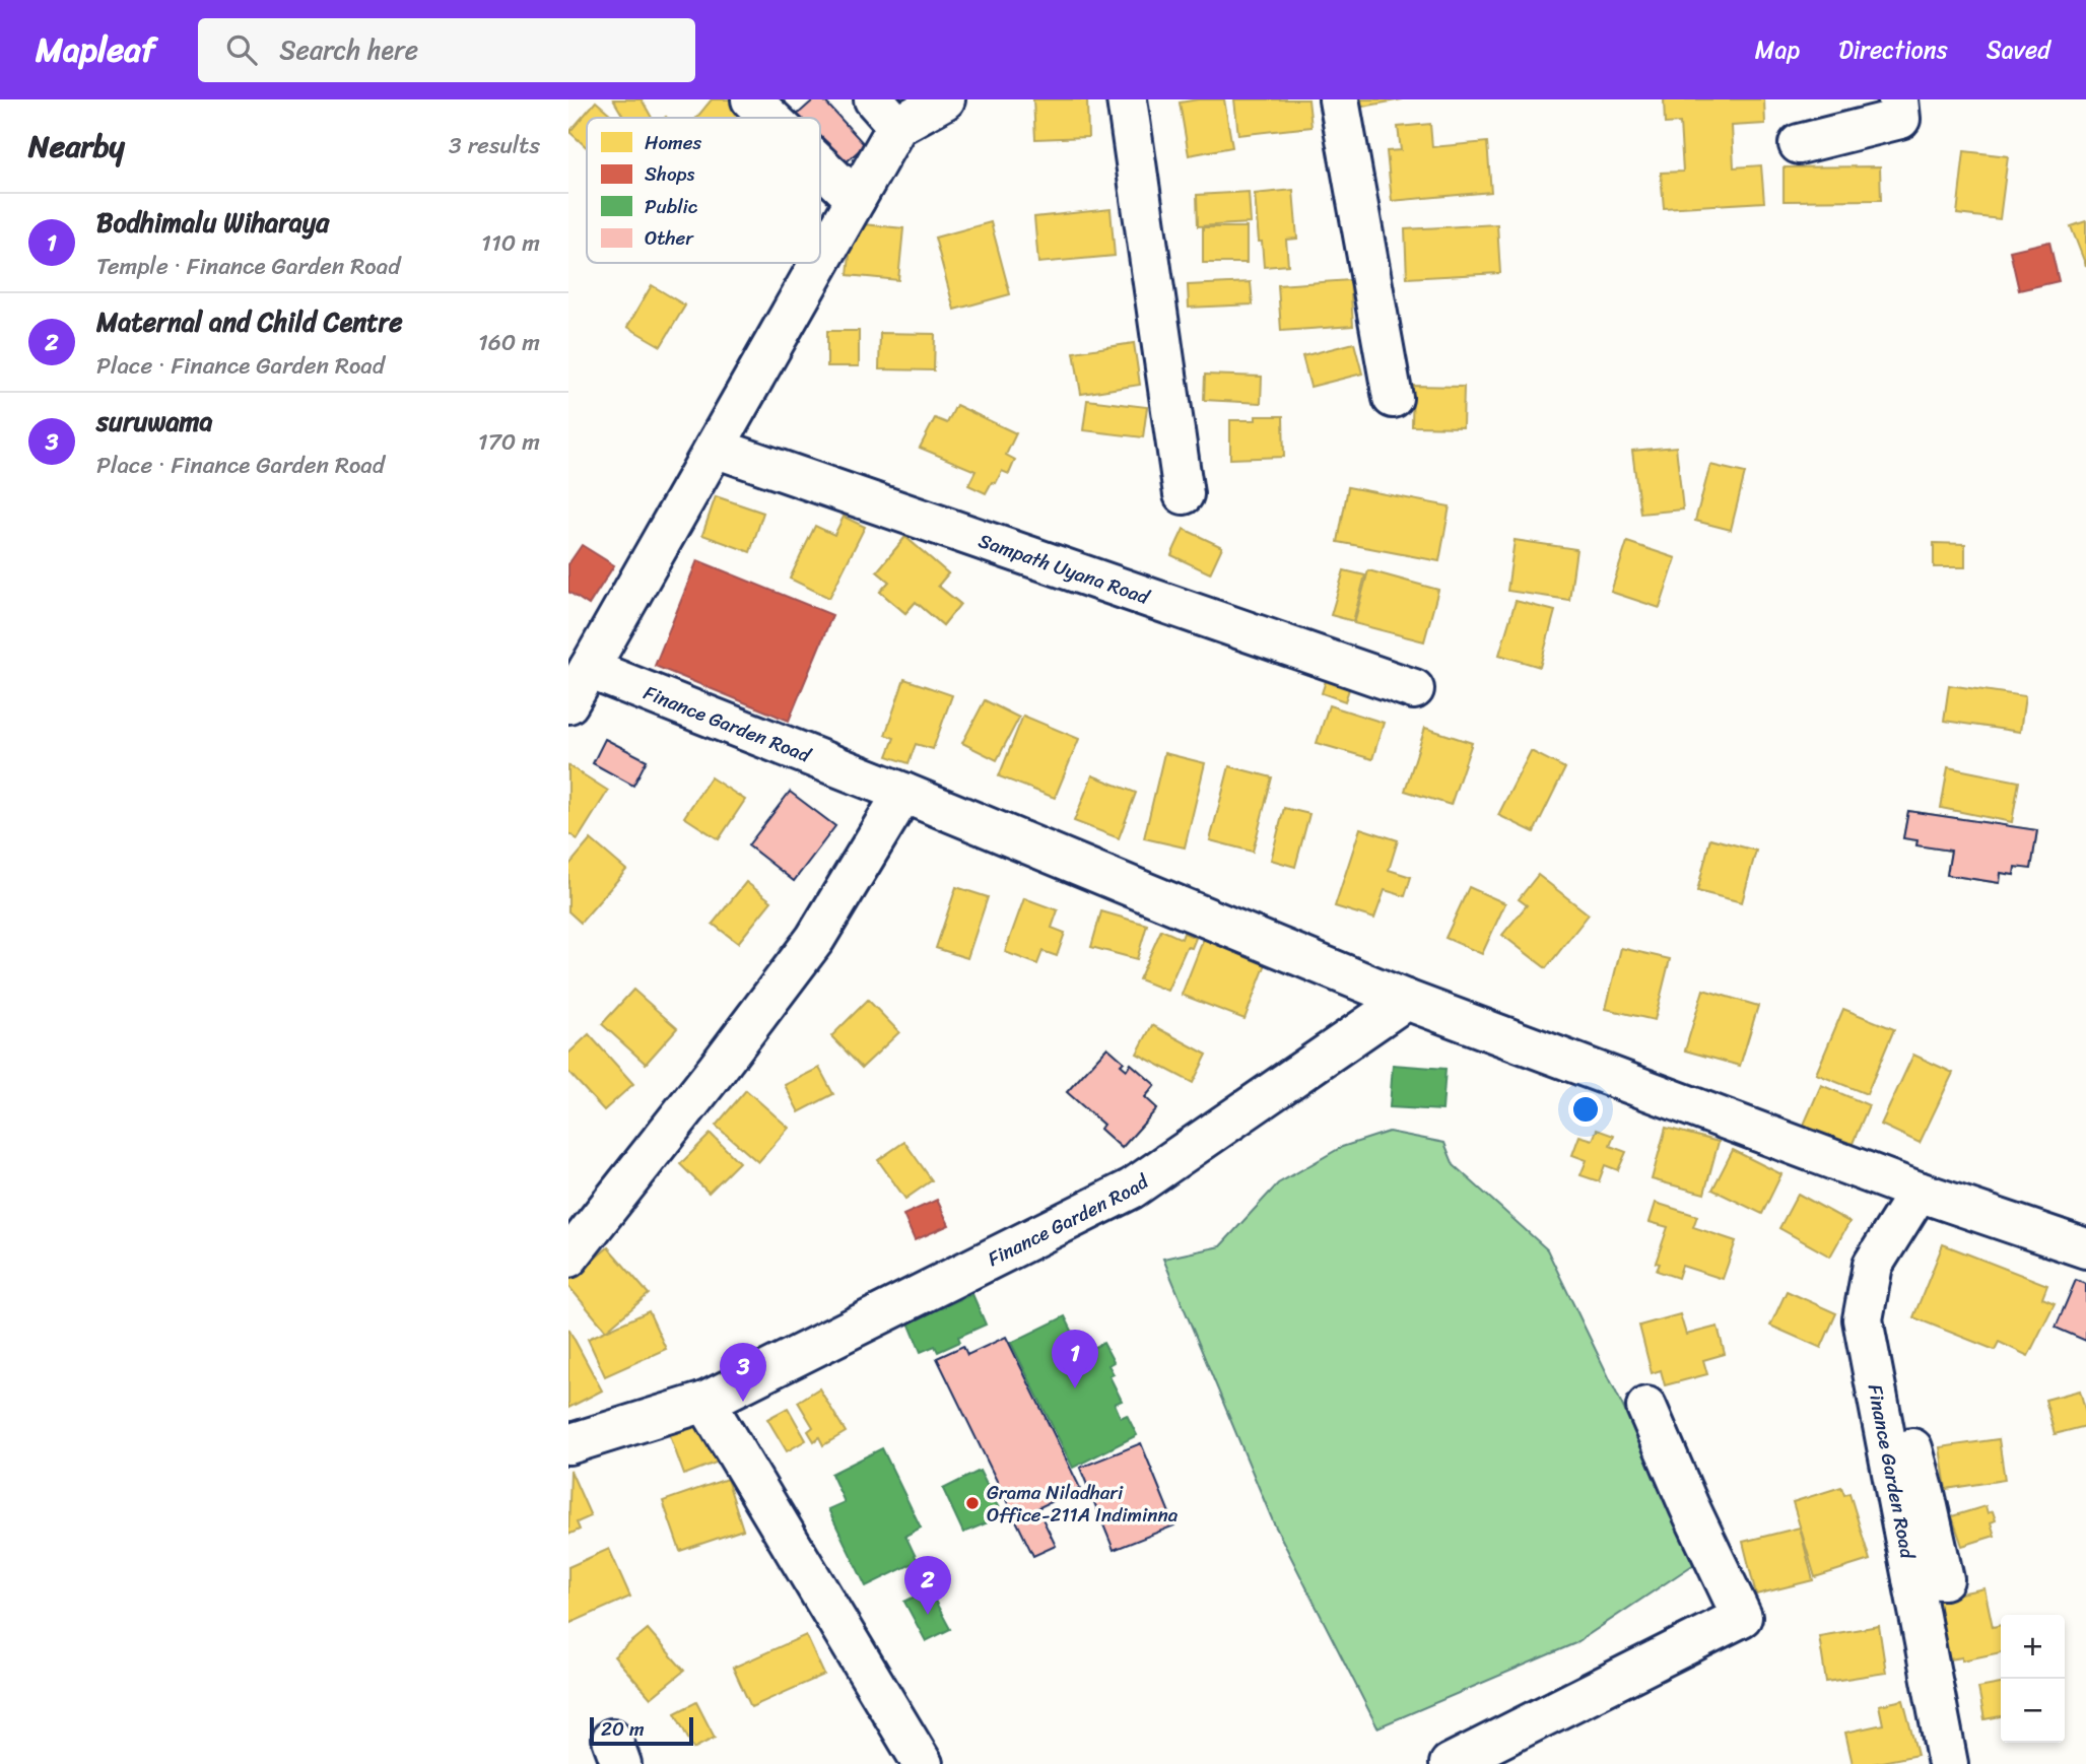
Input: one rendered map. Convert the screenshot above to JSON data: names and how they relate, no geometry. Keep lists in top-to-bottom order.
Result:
{
  "streets": {
    "street": ["Sampath Uyana Road", "Finance Garden Road"]
  },
  "places": ["Grama Niladhari Office-211A Indiminna"],
  "legend": [
    "Homes",
    "Shops",
    "Public",
    "Other"
  ],
  "scale_bar": "20 m",
  "page": {
    "header": "Mapleaf",
    "search": "Search here",
    "nav": ["Map", "Directions", "Saved"],
    "heading": ["Nearby", "3 results"],
    "list": [
      {
        "mark": "1",
        "name": "Bodhimalu Wiharaya",
        "note": "Temple · Finance Garden Road",
        "value": "110 m"
      },
      {
        "mark": "2",
        "name": "Maternal and Child Centre",
        "note": "Place · Finance Garden Road",
        "value": "160 m"
      },
      {
        "mark": "3",
        "name": "suruwama",
        "note": "Place · Finance Garden Road",
        "value": "170 m"
      }
    ],
    "pins": ["1", "3", "2"],
    "map_buttons": ["+", "−"],
    "scale": "20 m"
  }
}
